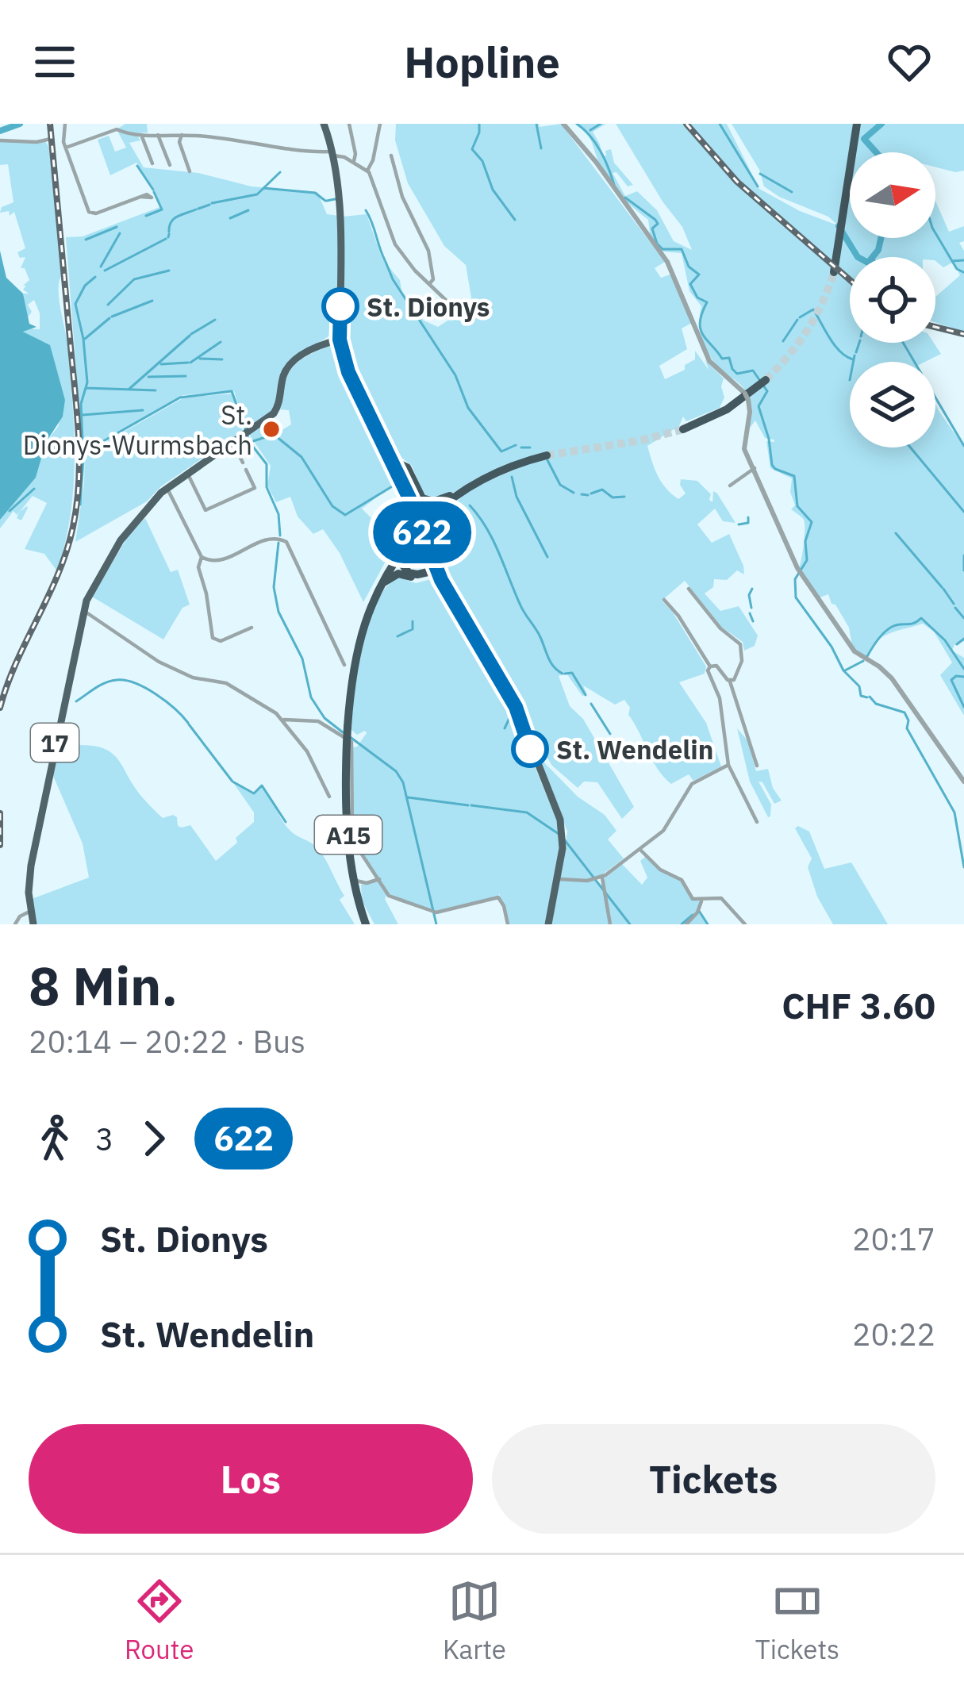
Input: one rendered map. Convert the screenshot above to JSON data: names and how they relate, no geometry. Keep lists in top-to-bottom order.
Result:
{
  "streets": {
    "highway": ["A15"],
    "main road": ["17"]
  },
  "places": ["St. Dionys", "St. Dionys-Wurmsbach", "St. Wendelin"],
  "lines": ["bus line 622"],
  "north": "right",
  "page": {
    "header": "Hopline",
    "on_map": "622",
    "heading": ["8 Min.", "20:14 – 20:22 · Bus", "CHF 3.60"],
    "legs": ["3", "622"],
    "list": [
      {
        "name": "St. Dionys",
        "value": "20:17"
      },
      {
        "name": "St. Wendelin",
        "value": "20:22"
      }
    ],
    "buttons": ["Los", "Tickets"],
    "tabs": ["Route", "Karte", "Tickets"]
  }
}
